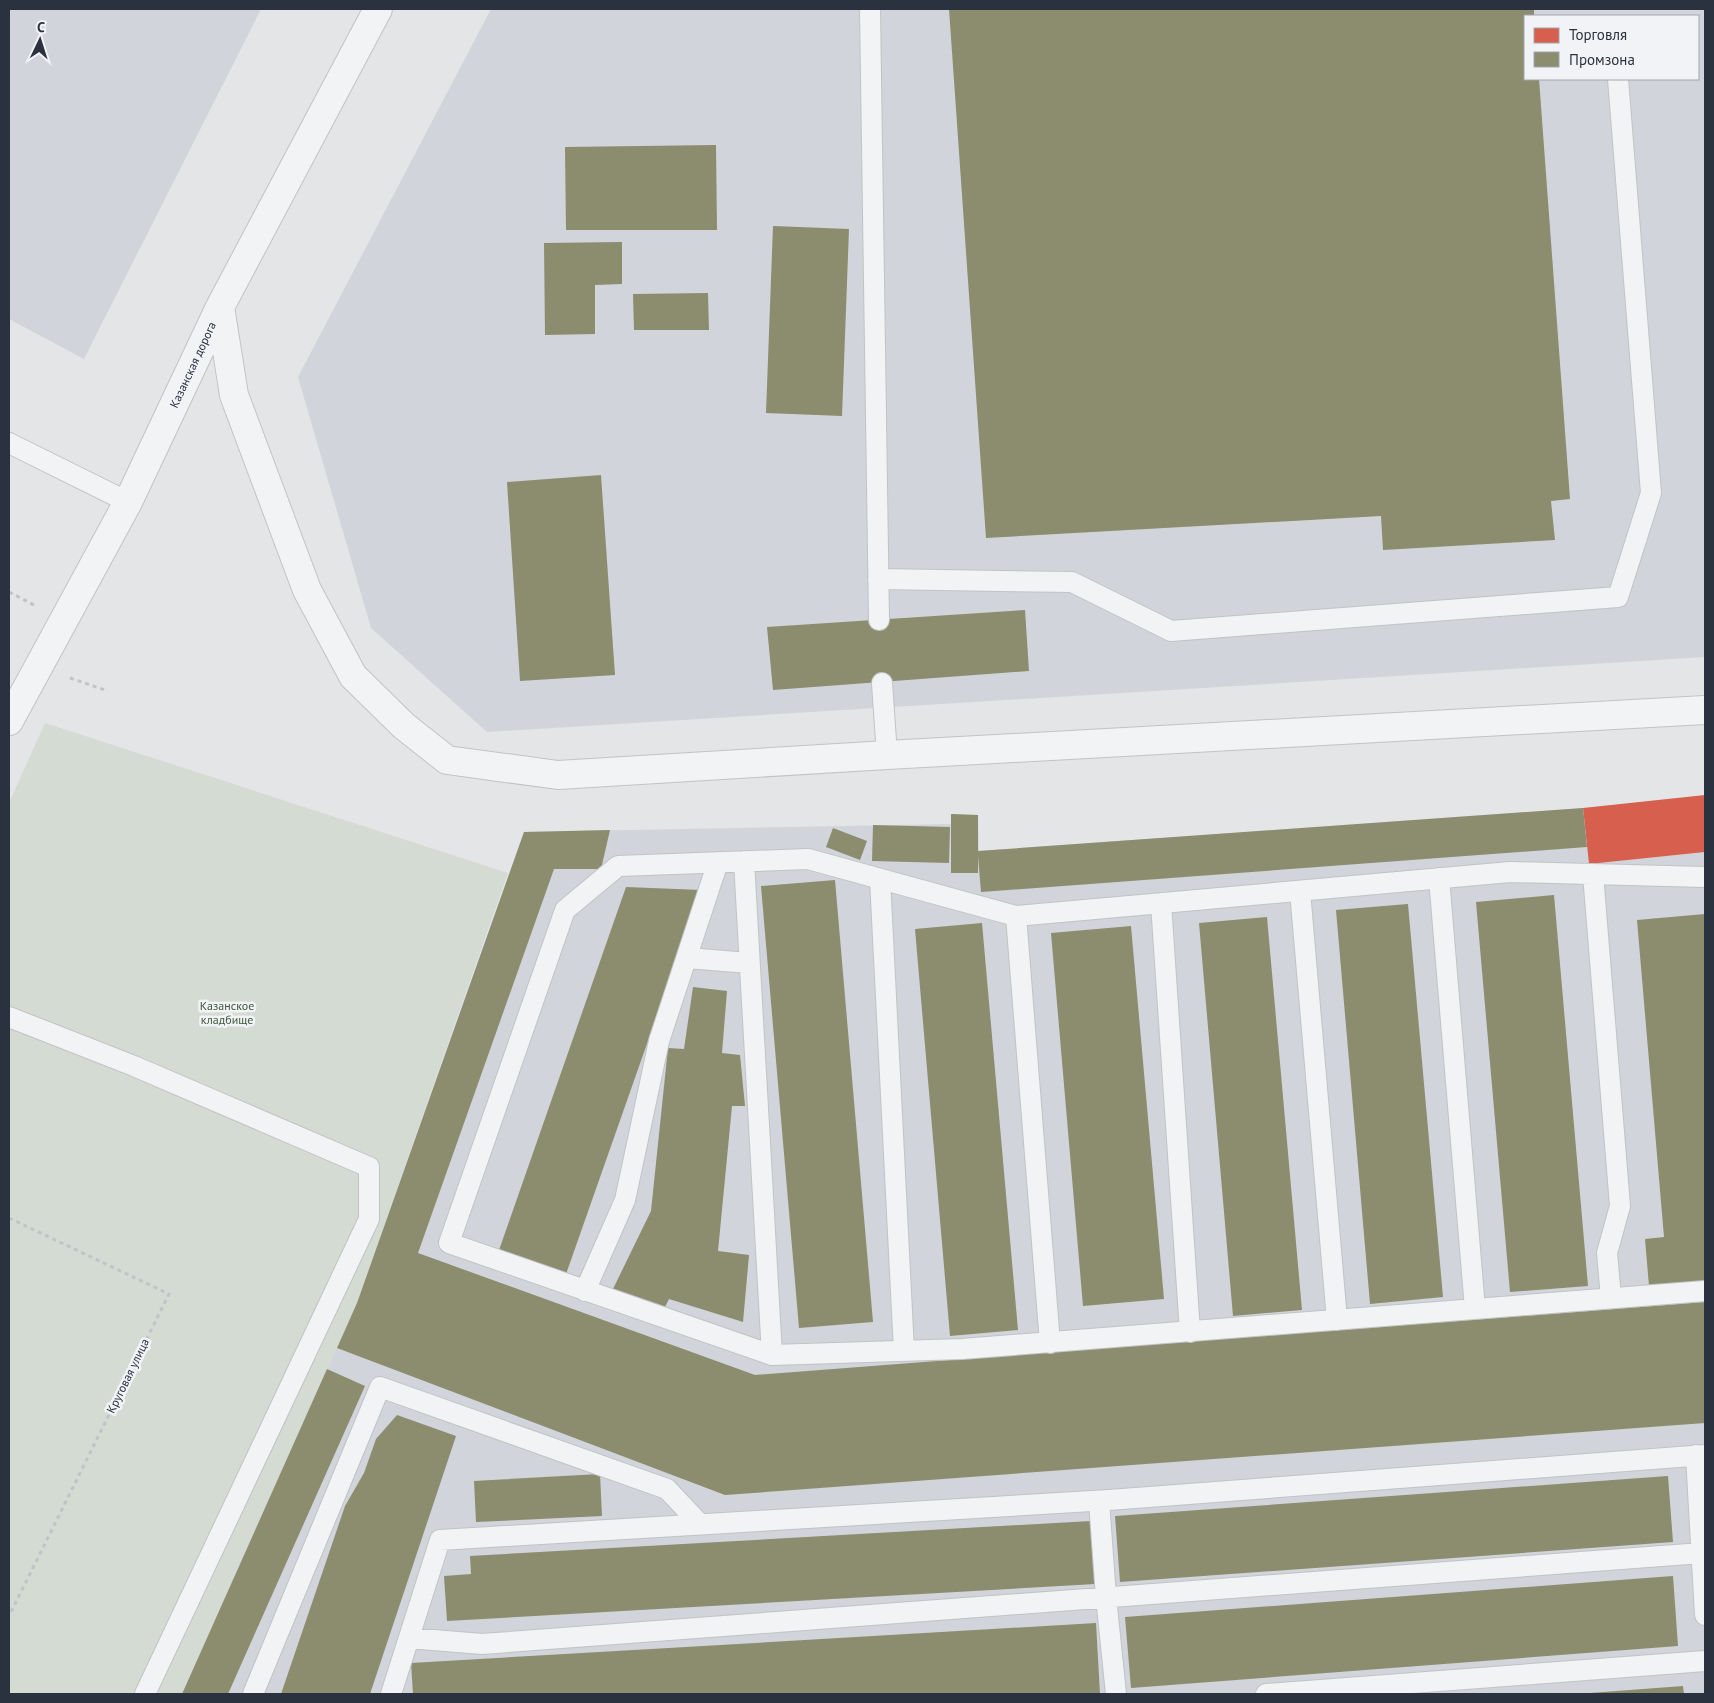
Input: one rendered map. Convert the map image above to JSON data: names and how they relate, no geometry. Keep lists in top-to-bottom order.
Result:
{
  "streets": {
    "street": ["Казанская дорога"],
    "path": ["Круговая улица"]
  },
  "parks": ["Казанское кладбище"],
  "legend": ["Торговля", "Промзона"],
  "north": "top"
}
